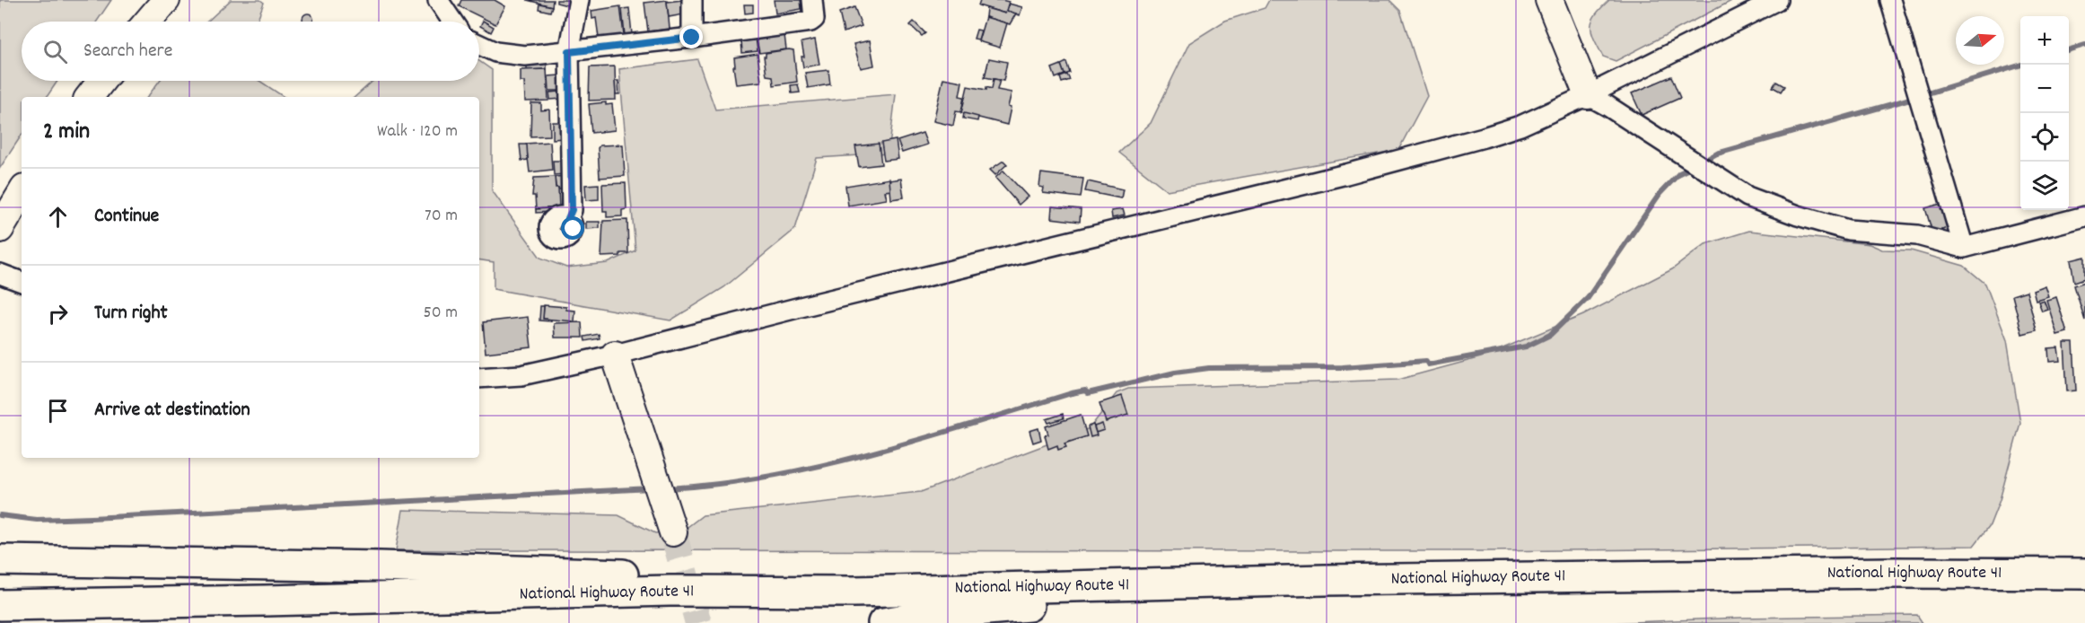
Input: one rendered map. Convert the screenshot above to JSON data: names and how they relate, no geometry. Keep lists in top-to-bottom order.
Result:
{
  "streets": {
    "highway": ["National Highway Route 41"]
  },
  "north": "right",
  "page": {
    "map_buttons": ["+", "−"],
    "search": "Search here",
    "heading": ["2 min", "Walk · 120 m"],
    "list": [
      ["Continue", "70 m"],
      ["Turn right", "50 m"],
      "Arrive at destination"
    ]
  }
}
